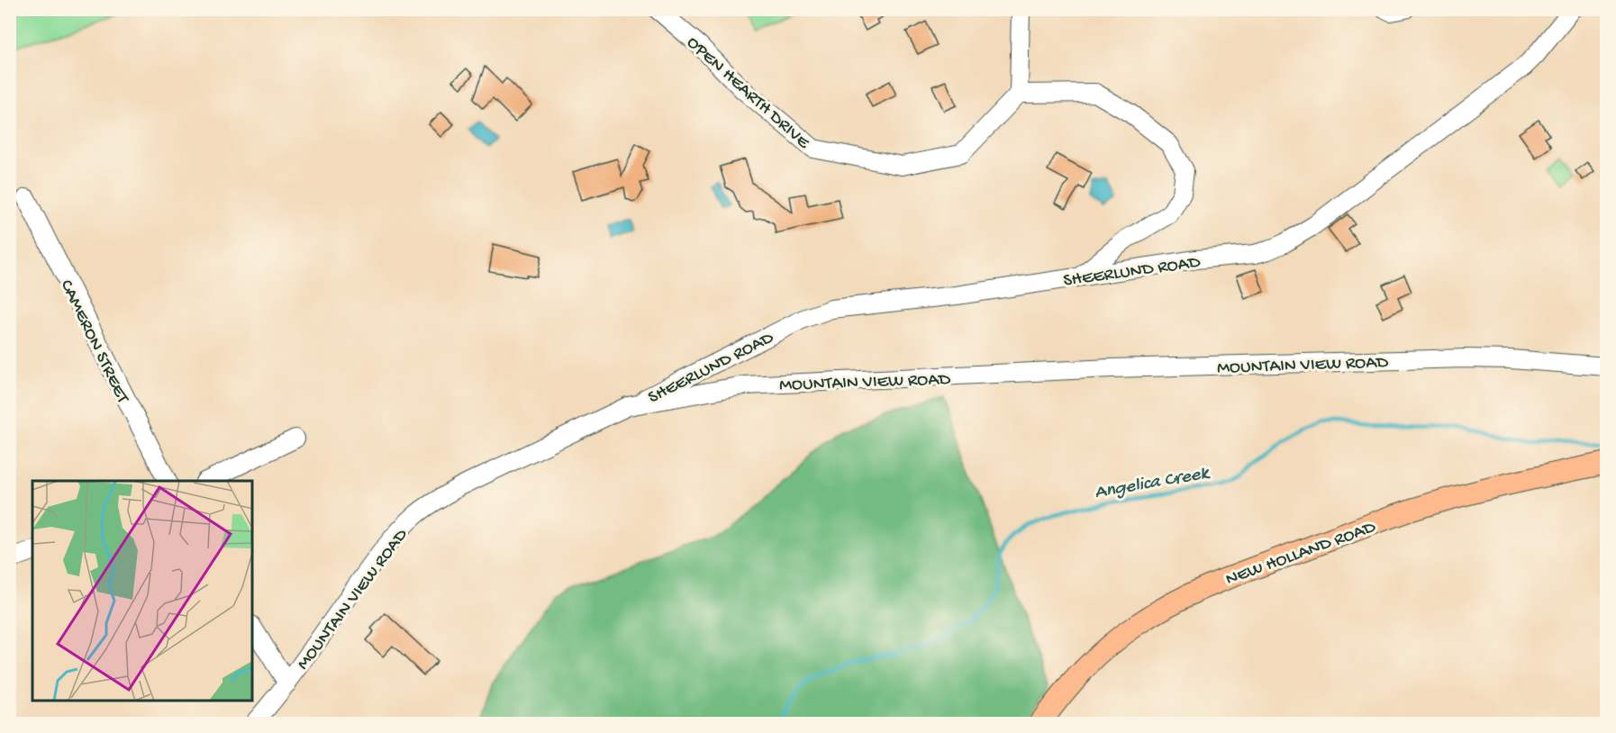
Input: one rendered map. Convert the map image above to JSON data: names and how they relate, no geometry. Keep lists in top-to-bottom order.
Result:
{
  "streets": {
    "main road": ["NEW HOLLAND ROAD"],
    "street": [
      "OPEN HEARTH DRIVE",
      "SHEERLUND ROAD",
      "CAMERON STREET",
      "MOUNTAIN VIEW ROAD"
    ]
  },
  "crossings": [
    ["SHEERLUND ROAD", "MOUNTAIN VIEW ROAD"]
  ],
  "water": ["Angelica Creek"]
}
